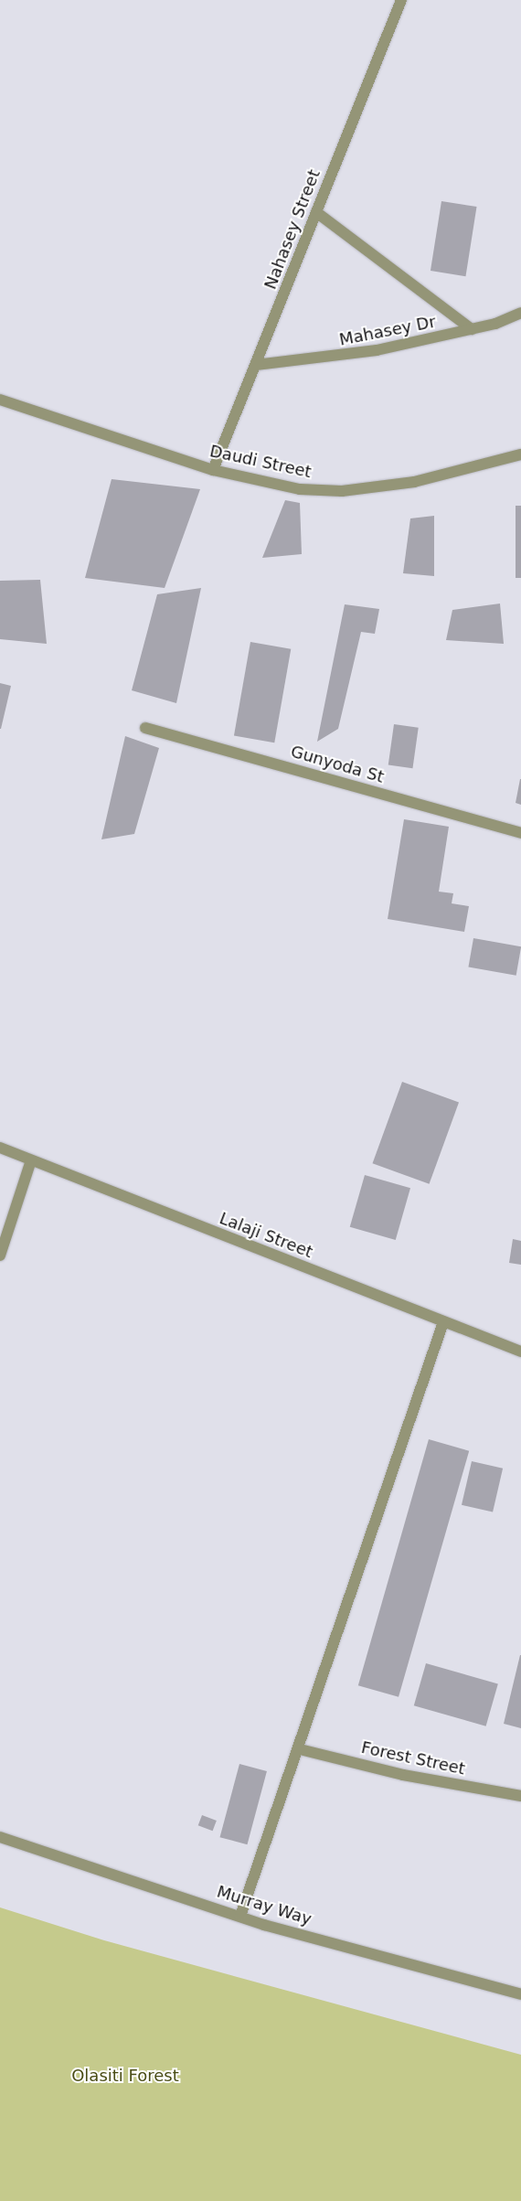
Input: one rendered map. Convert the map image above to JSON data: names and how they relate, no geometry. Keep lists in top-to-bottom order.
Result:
{
  "streets": {
    "street": [
      "Nahasey Street",
      "Mahasey Dr",
      "Daudi Street",
      "Gunyoda St",
      "Lalaji Street",
      "Forest Street",
      "Murray Way"
    ]
  },
  "crossings": [
    ["Nahasey Street", "Mahasey Dr"],
    ["Nahasey Street", "Daudi Street"]
  ],
  "parks": ["Olasiti Forest"]
}
